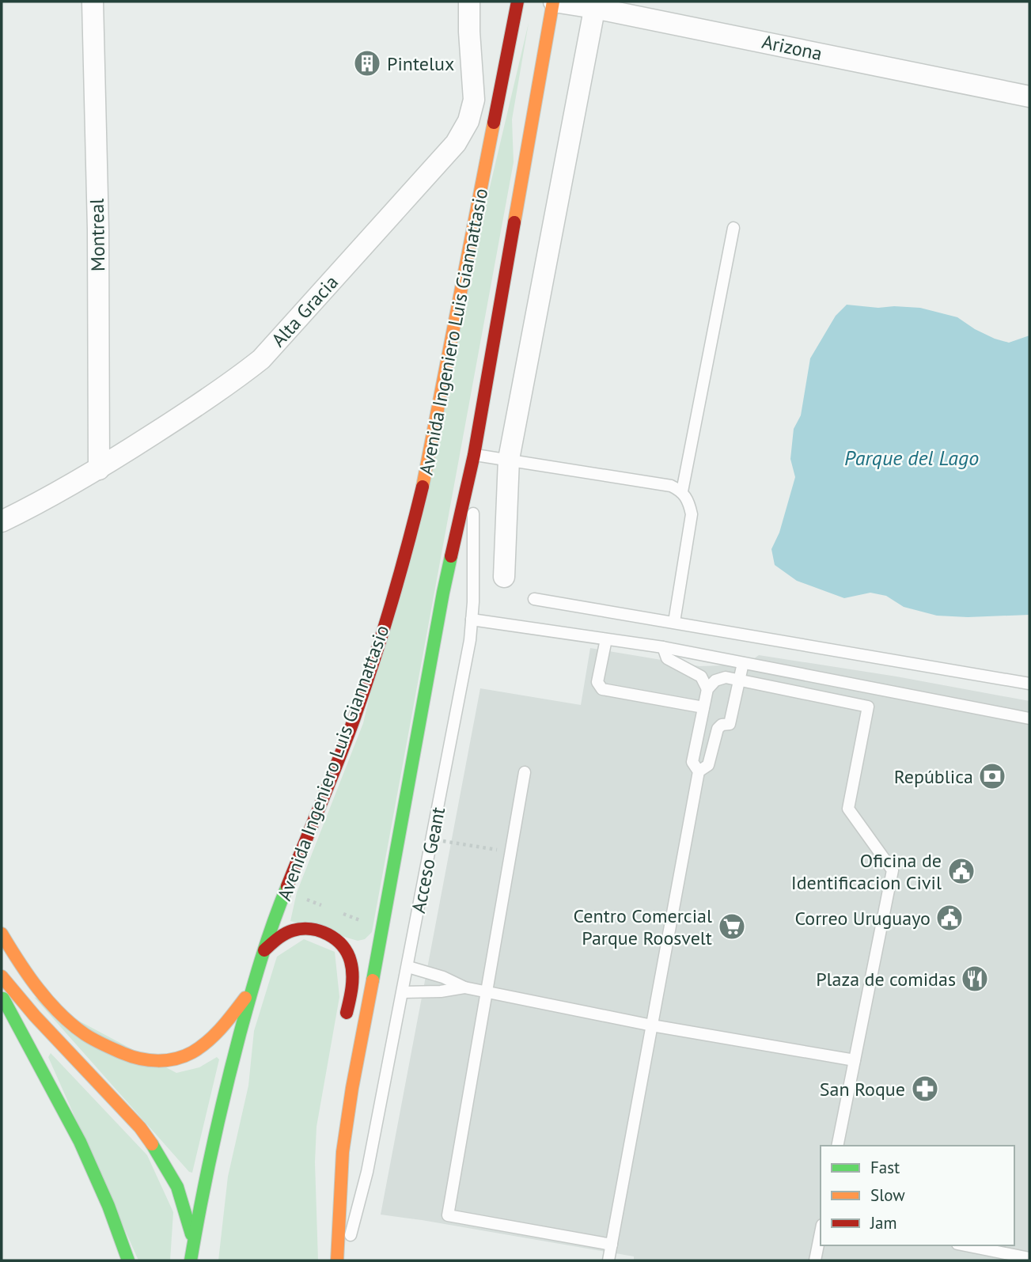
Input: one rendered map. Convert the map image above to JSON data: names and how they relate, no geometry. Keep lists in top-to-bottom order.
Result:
{
  "streets": {
    "main road": ["Avenida Ingeniero Luis Giannattasio"],
    "street": ["Arizona", "Montreal", "Alta Gracia"],
    "lane": ["Acceso Geant"]
  },
  "crossings": [
    ["Arizona", "Avenida Ingeniero Luis Giannattasio"],
    ["Montreal", "Alta Gracia"],
    ["Avenida Ingeniero Luis Giannattasio", "Acceso Geant"]
  ],
  "water": ["Parque del Lago"],
  "places": {
    "building": ["Pintelux"],
    "bank": ["República"],
    "public building": ["Oficina de Identificacion Civil", "Correo Uruguayo"],
    "supermarket": ["Centro Comercial Parque Roosvelt"],
    "restaurant": ["Plaza de comidas"],
    "pharmacy": ["San Roque"]
  },
  "legend": ["Fast", "Slow", "Jam"]
}
